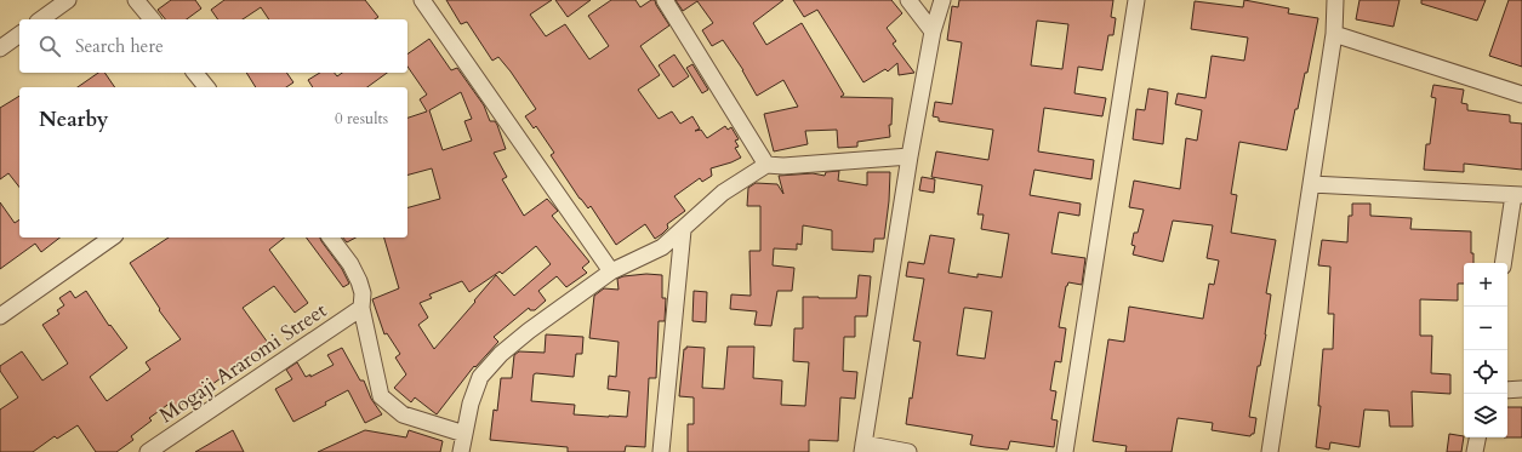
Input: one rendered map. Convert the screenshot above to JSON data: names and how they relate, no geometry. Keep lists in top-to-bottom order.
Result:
{
  "streets": {
    "street": ["Mogaji Araromi Street"]
  },
  "page": {
    "search": "Search here",
    "heading": ["Nearby", "0 results"],
    "map_buttons": ["+", "−"]
  }
}
